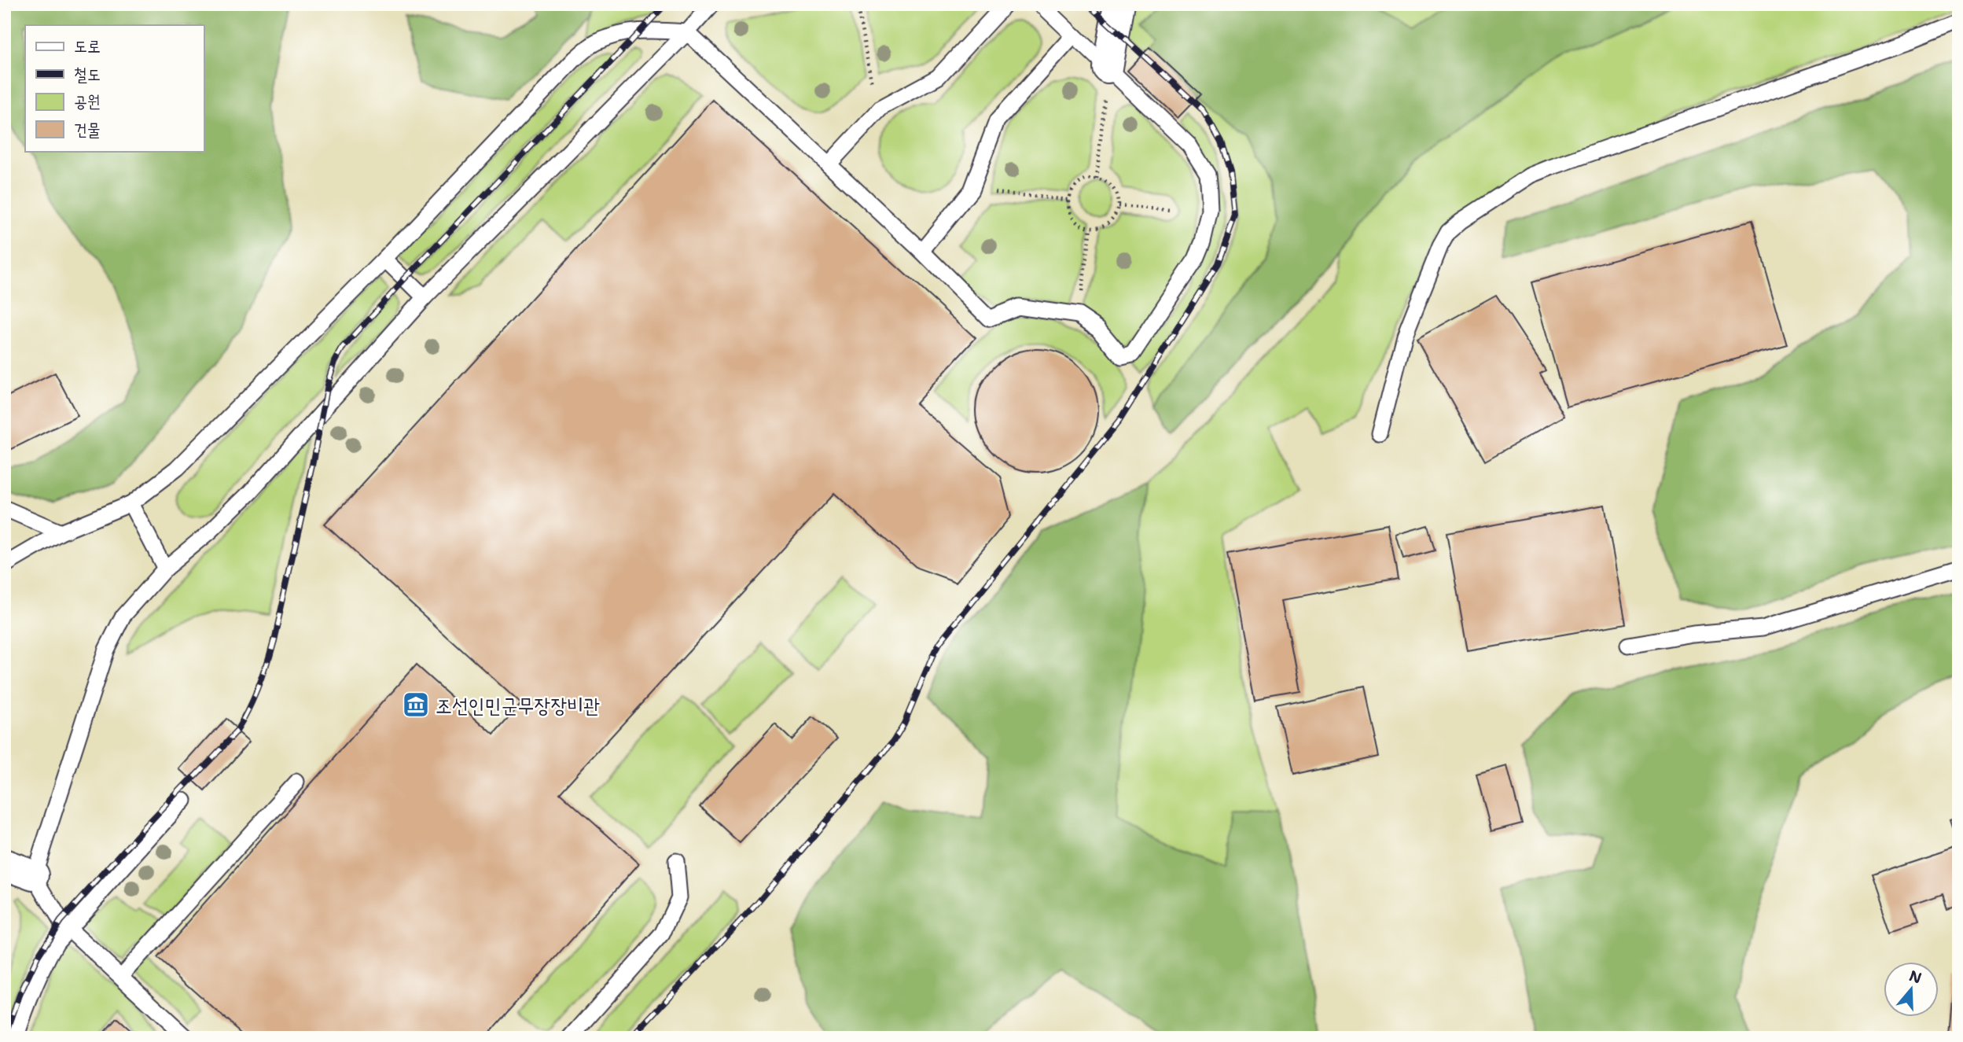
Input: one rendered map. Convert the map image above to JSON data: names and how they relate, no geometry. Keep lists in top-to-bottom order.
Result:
{
  "places": {
    "museum": ["조선인민군무장장비관"]
  },
  "legend": [
    "도로",
    "철도",
    "공원",
    "건물"
  ],
  "north": "top"
}
